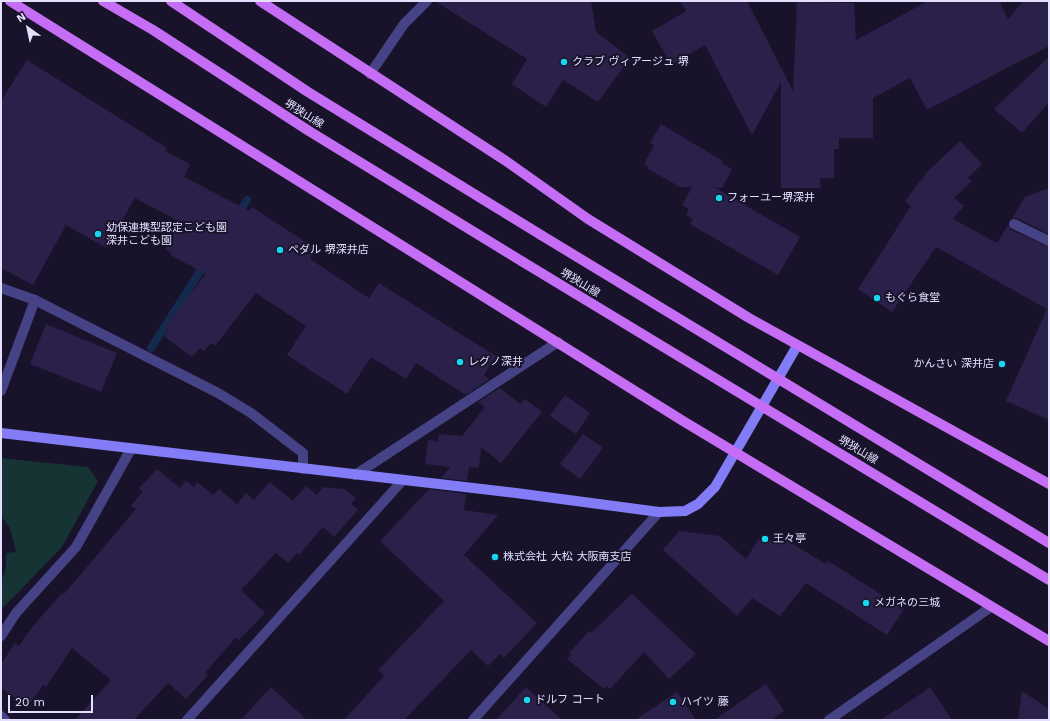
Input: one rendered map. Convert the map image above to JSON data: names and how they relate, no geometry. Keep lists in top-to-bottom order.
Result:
{
  "streets": {
    "main road": ["堺狭山線"]
  },
  "places": [
    "クラブ ヴィアージュ 堺",
    "フォーユー堺深井",
    "幼保連携型認定こども園 深井こども園",
    "ペダル 堺深井店",
    "もぐら食堂",
    "レグノ深井",
    "かんさい 深井店",
    "王々亭",
    "株式会社 大松 大阪南支店",
    "メガネの三城",
    "ドルフ コート",
    "ハイツ 藤"
  ],
  "scale_bar": "20 m",
  "north": "top left"
}
